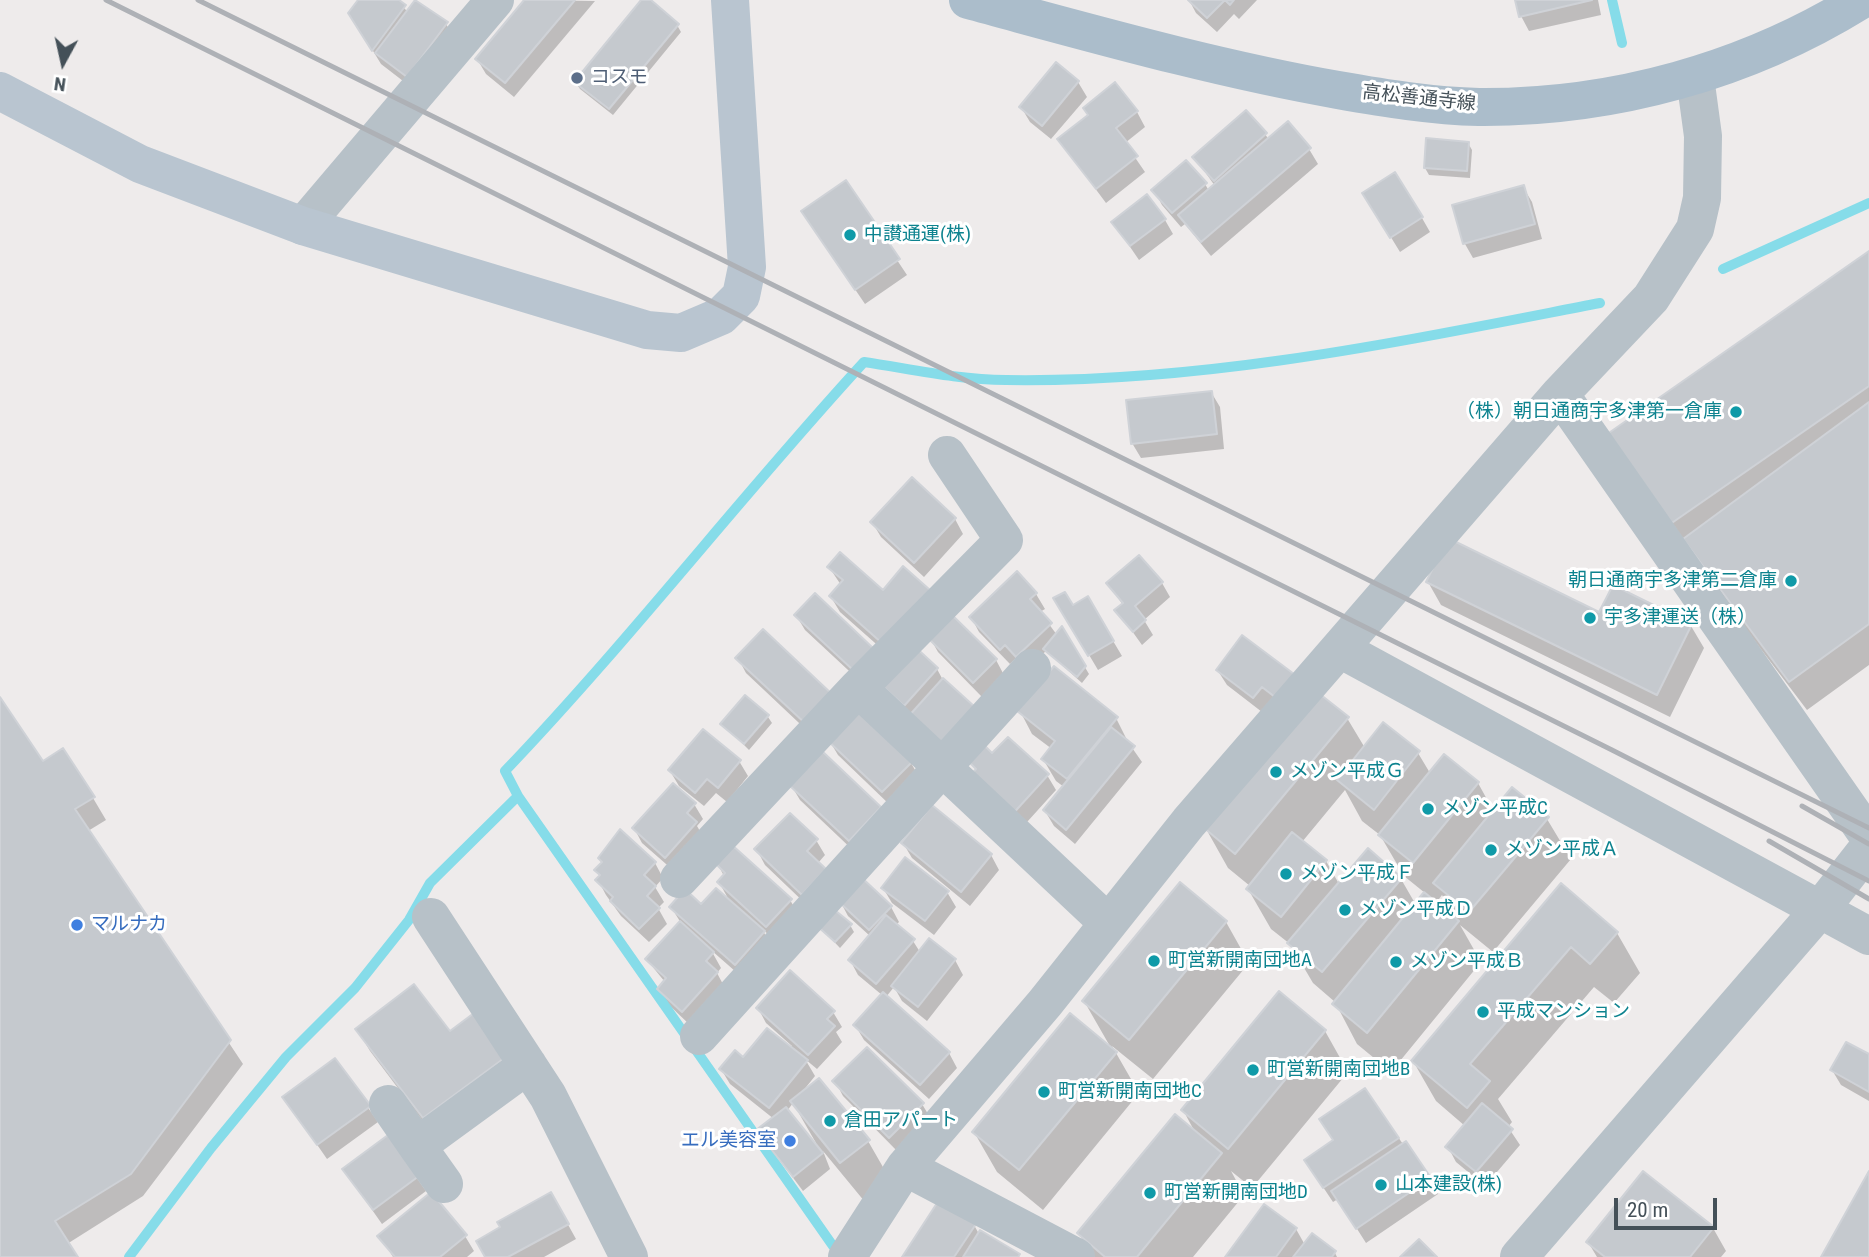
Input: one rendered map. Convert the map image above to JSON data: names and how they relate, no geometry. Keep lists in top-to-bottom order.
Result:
{
  "streets": {
    "main road": ["高松善通寺線"]
  },
  "places": [
    "コスモ",
    "中讃通運(株)",
    "（株）朝日通商宇多津第一倉庫",
    "朝日通商宇多津第二倉庫",
    "宇多津運送（株）",
    "メゾン平成Ｇ",
    "メゾン平成C",
    "メゾン平成Ａ",
    "メゾン平成Ｆ",
    "メゾン平成Ｄ",
    "マルナカ",
    "町営新開南団地A",
    "メゾン平成Ｂ",
    "平成マンション",
    "町営新開南団地B",
    "町営新開南団地C",
    "倉田アパート",
    "エル美容室",
    "山本建設(株)",
    "町営新開南団地D"
  ],
  "scale_bar": "20 m",
  "north": "bottom"
}
